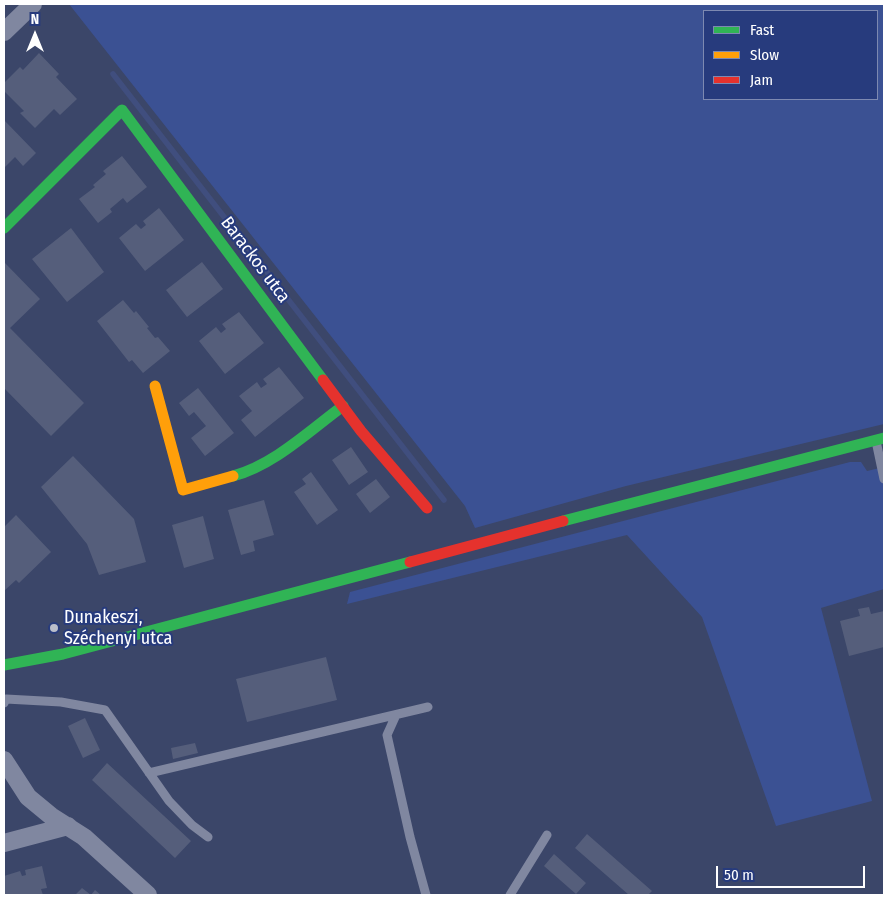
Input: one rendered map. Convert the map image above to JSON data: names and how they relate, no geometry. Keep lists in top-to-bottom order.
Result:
{
  "streets": {
    "street": ["Barackos utca"]
  },
  "places": ["Dunakeszi, Széchenyi utca"],
  "legend": ["Fast", "Slow", "Jam"],
  "scale_bar": "50 m",
  "north": "top"
}
